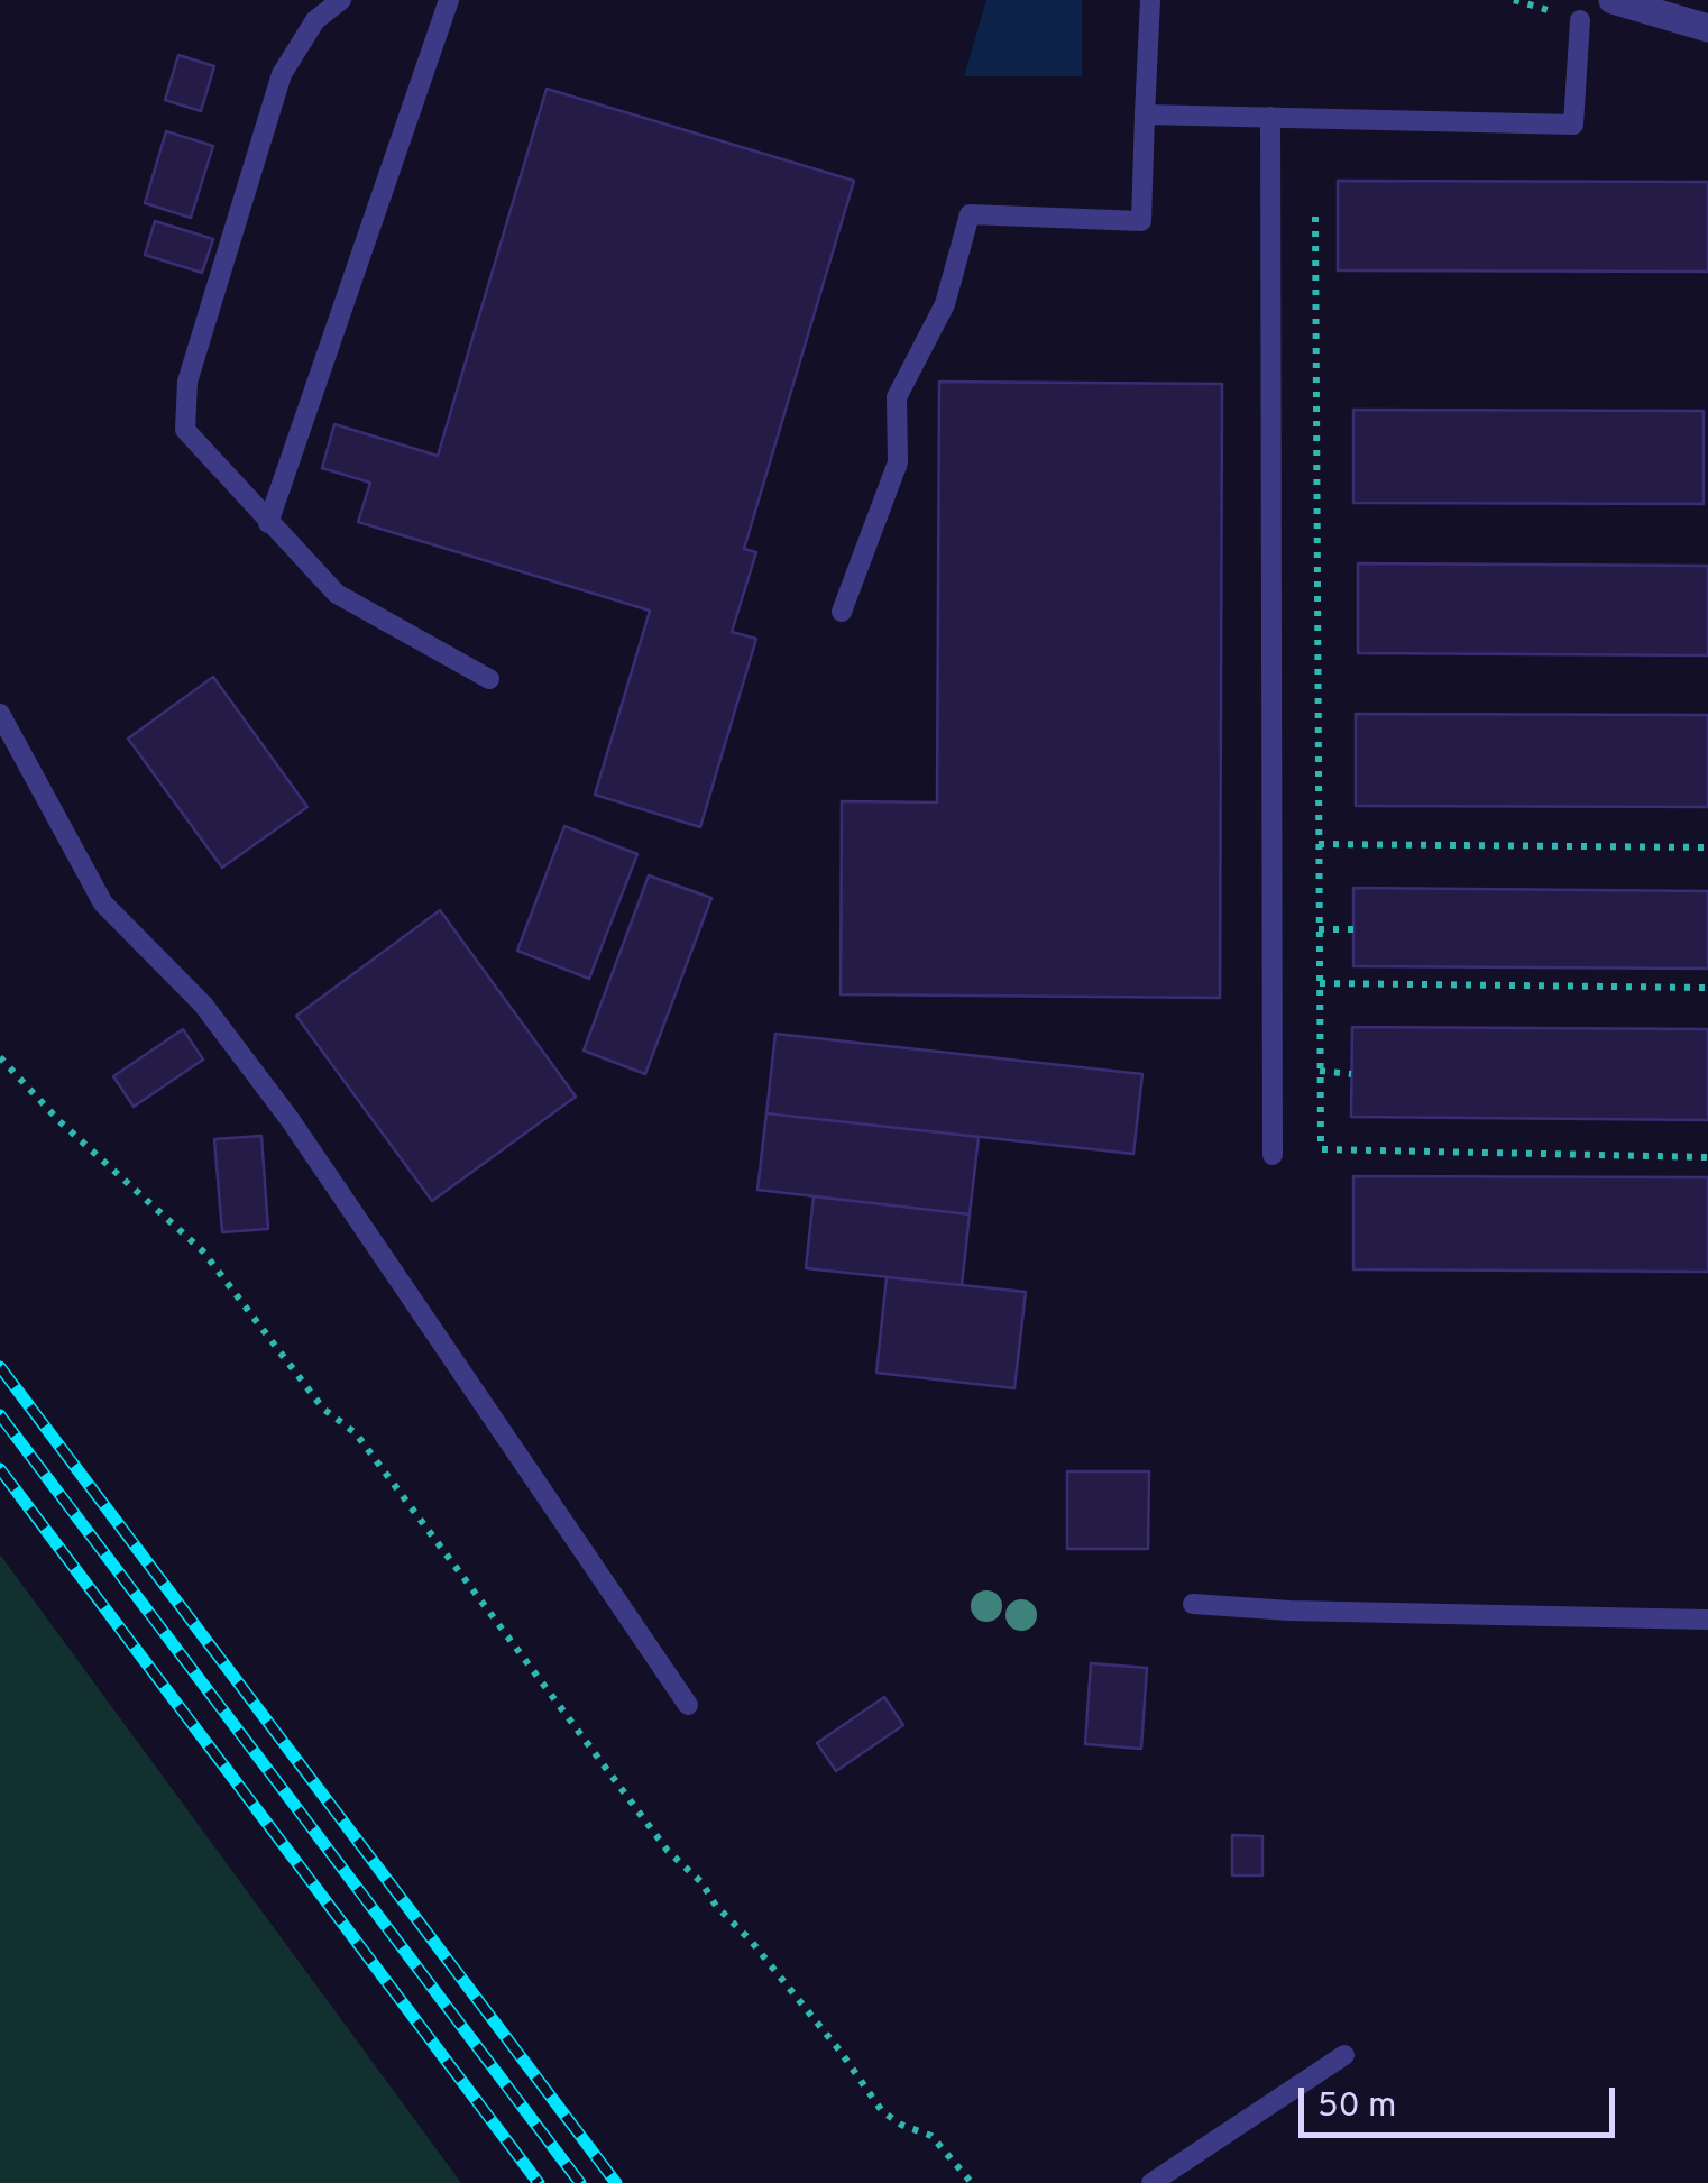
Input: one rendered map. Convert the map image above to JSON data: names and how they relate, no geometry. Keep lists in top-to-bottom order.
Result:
{
  "scale_bar": "50 m"
}
